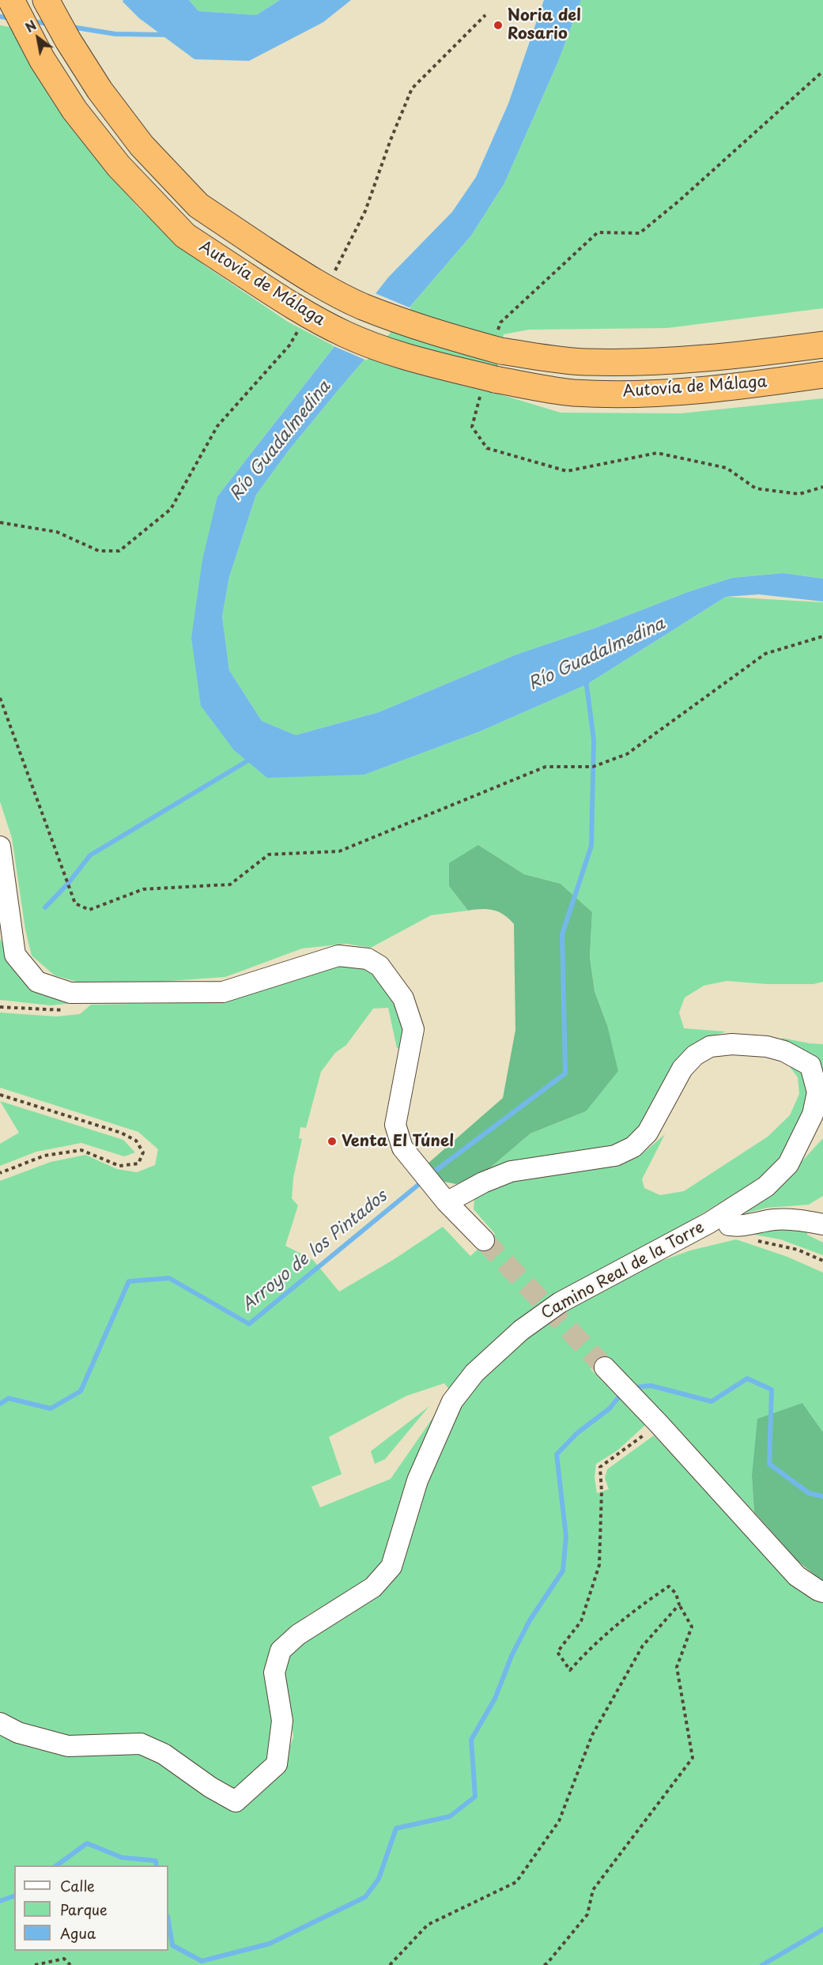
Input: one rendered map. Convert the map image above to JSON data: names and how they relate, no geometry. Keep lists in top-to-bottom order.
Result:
{
  "streets": {
    "highway": ["Autovía de Málaga"],
    "street": ["Camino Real de la Torre"]
  },
  "water": ["Río Guadalmedina", "Arroyo de los Pintados"],
  "places": ["Noria del Rosario", "Venta El Túnel"],
  "legend": ["Calle", "Parque", "Agua"],
  "north": "top left"
}
